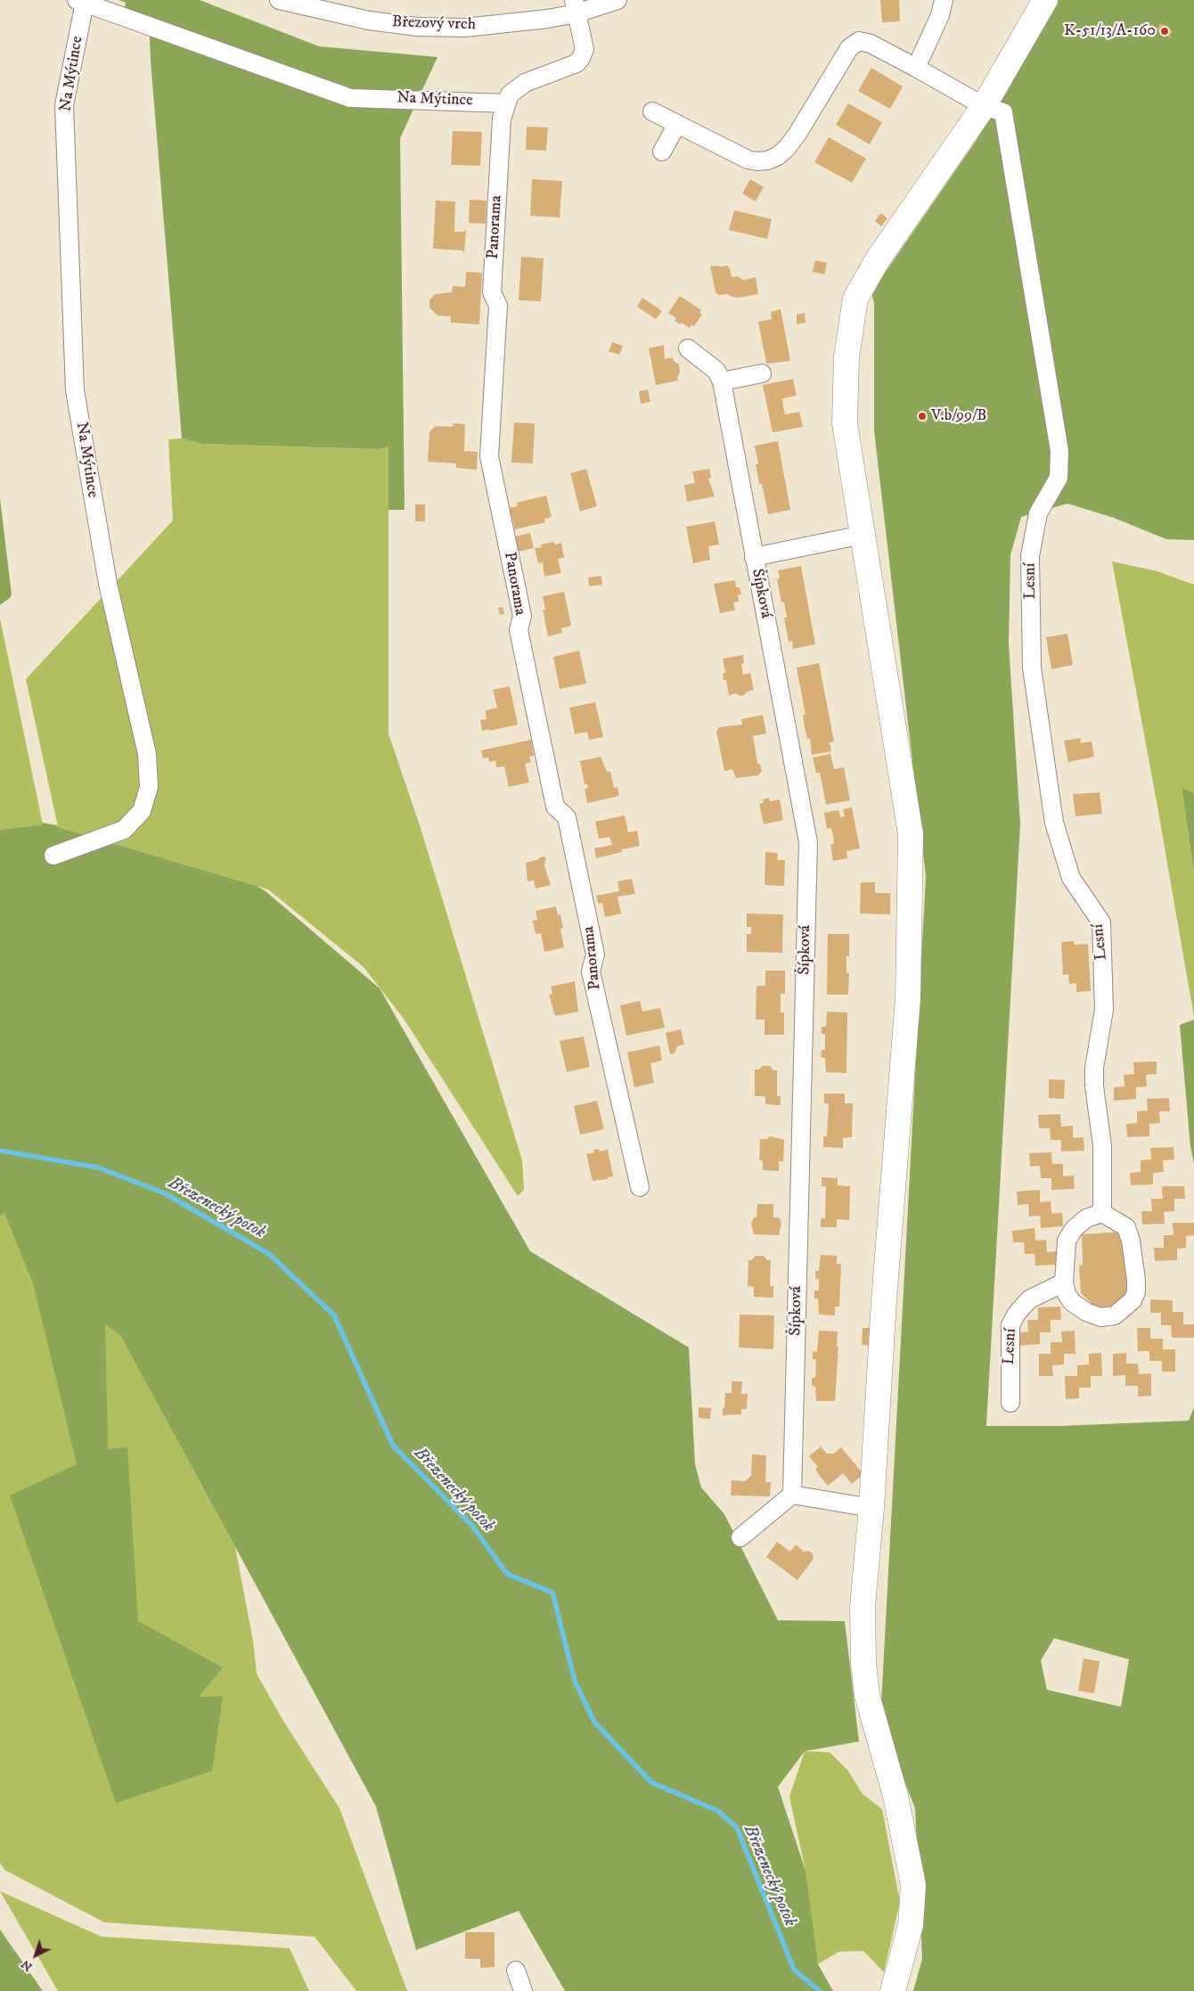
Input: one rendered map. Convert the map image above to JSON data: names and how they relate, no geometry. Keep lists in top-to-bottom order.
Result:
{
  "streets": {
    "street": [
      "Březový vrch",
      "Na Mýtince",
      "Panorama",
      "Lesní",
      "Šípková"
    ]
  },
  "crossings": [
    ["Březový vrch", "Panorama"],
    ["Na Mýtince", "Panorama"]
  ],
  "water": ["Březenecký potok"],
  "places": ["K-51/13/A-160", "V.b/99/B"],
  "north": "bottom left"
}
